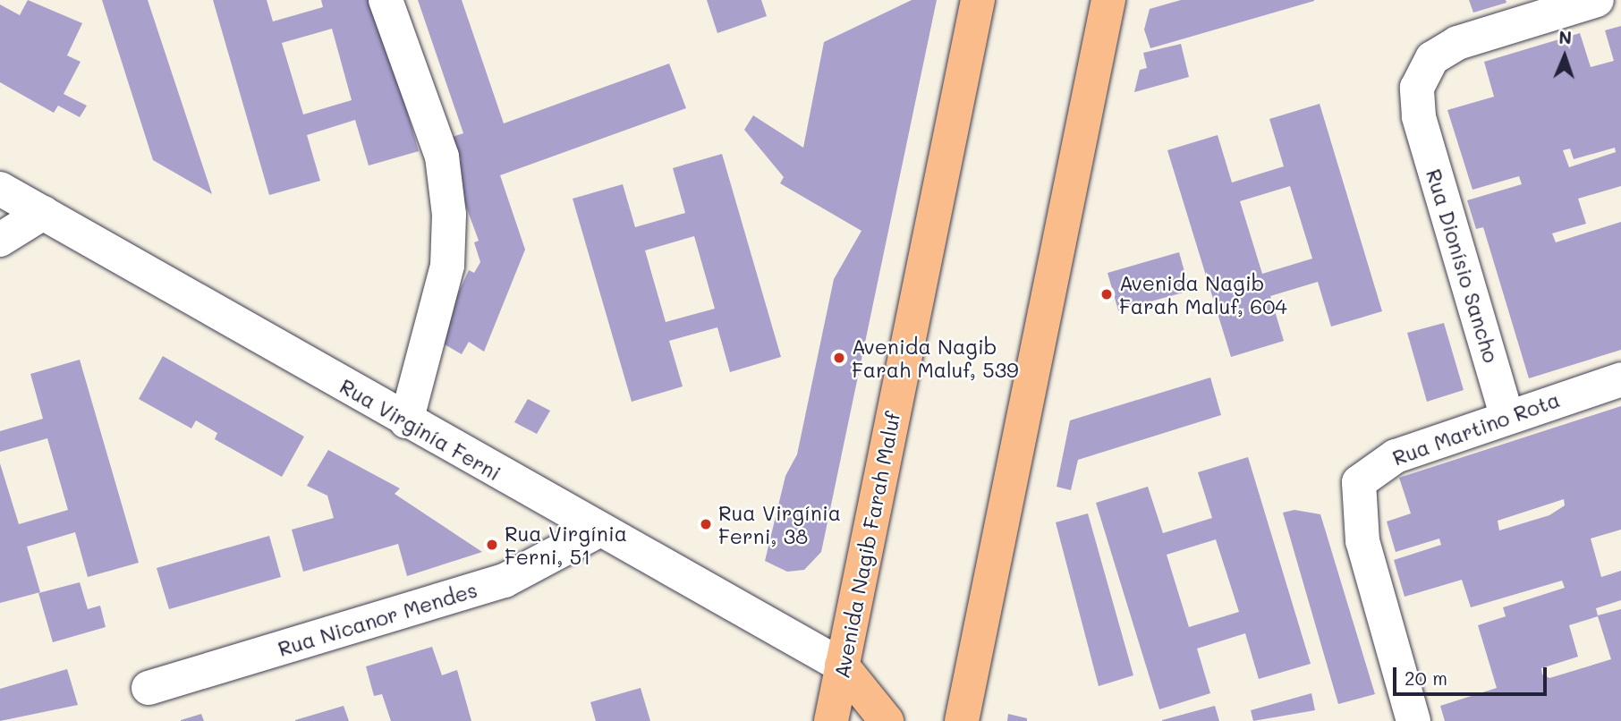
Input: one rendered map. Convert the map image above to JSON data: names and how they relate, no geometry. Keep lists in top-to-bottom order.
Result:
{
  "streets": {
    "main road": ["Avenida Nagib Farah Maluf"],
    "street": [
      "Rua Dionísio Sancho",
      "Rua Martino Rota",
      "Rua Virginía Ferni",
      "Rua Nicanor Mendes"
    ]
  },
  "crossings": [
    ["Rua Dionísio Sancho", "Rua Martino Rota"],
    ["Rua Virginía Ferni", "Avenida Nagib Farah Maluf"],
    ["Rua Virginía Ferni", "Rua Nicanor Mendes"]
  ],
  "places": [
    "Avenida Nagib Farah Maluf, 604",
    "Avenida Nagib Farah Maluf, 539",
    "Rua Virgínia Ferni, 38",
    "Rua Virgínia Ferni, 51"
  ],
  "scale_bar": "20 m",
  "north": "top"
}
